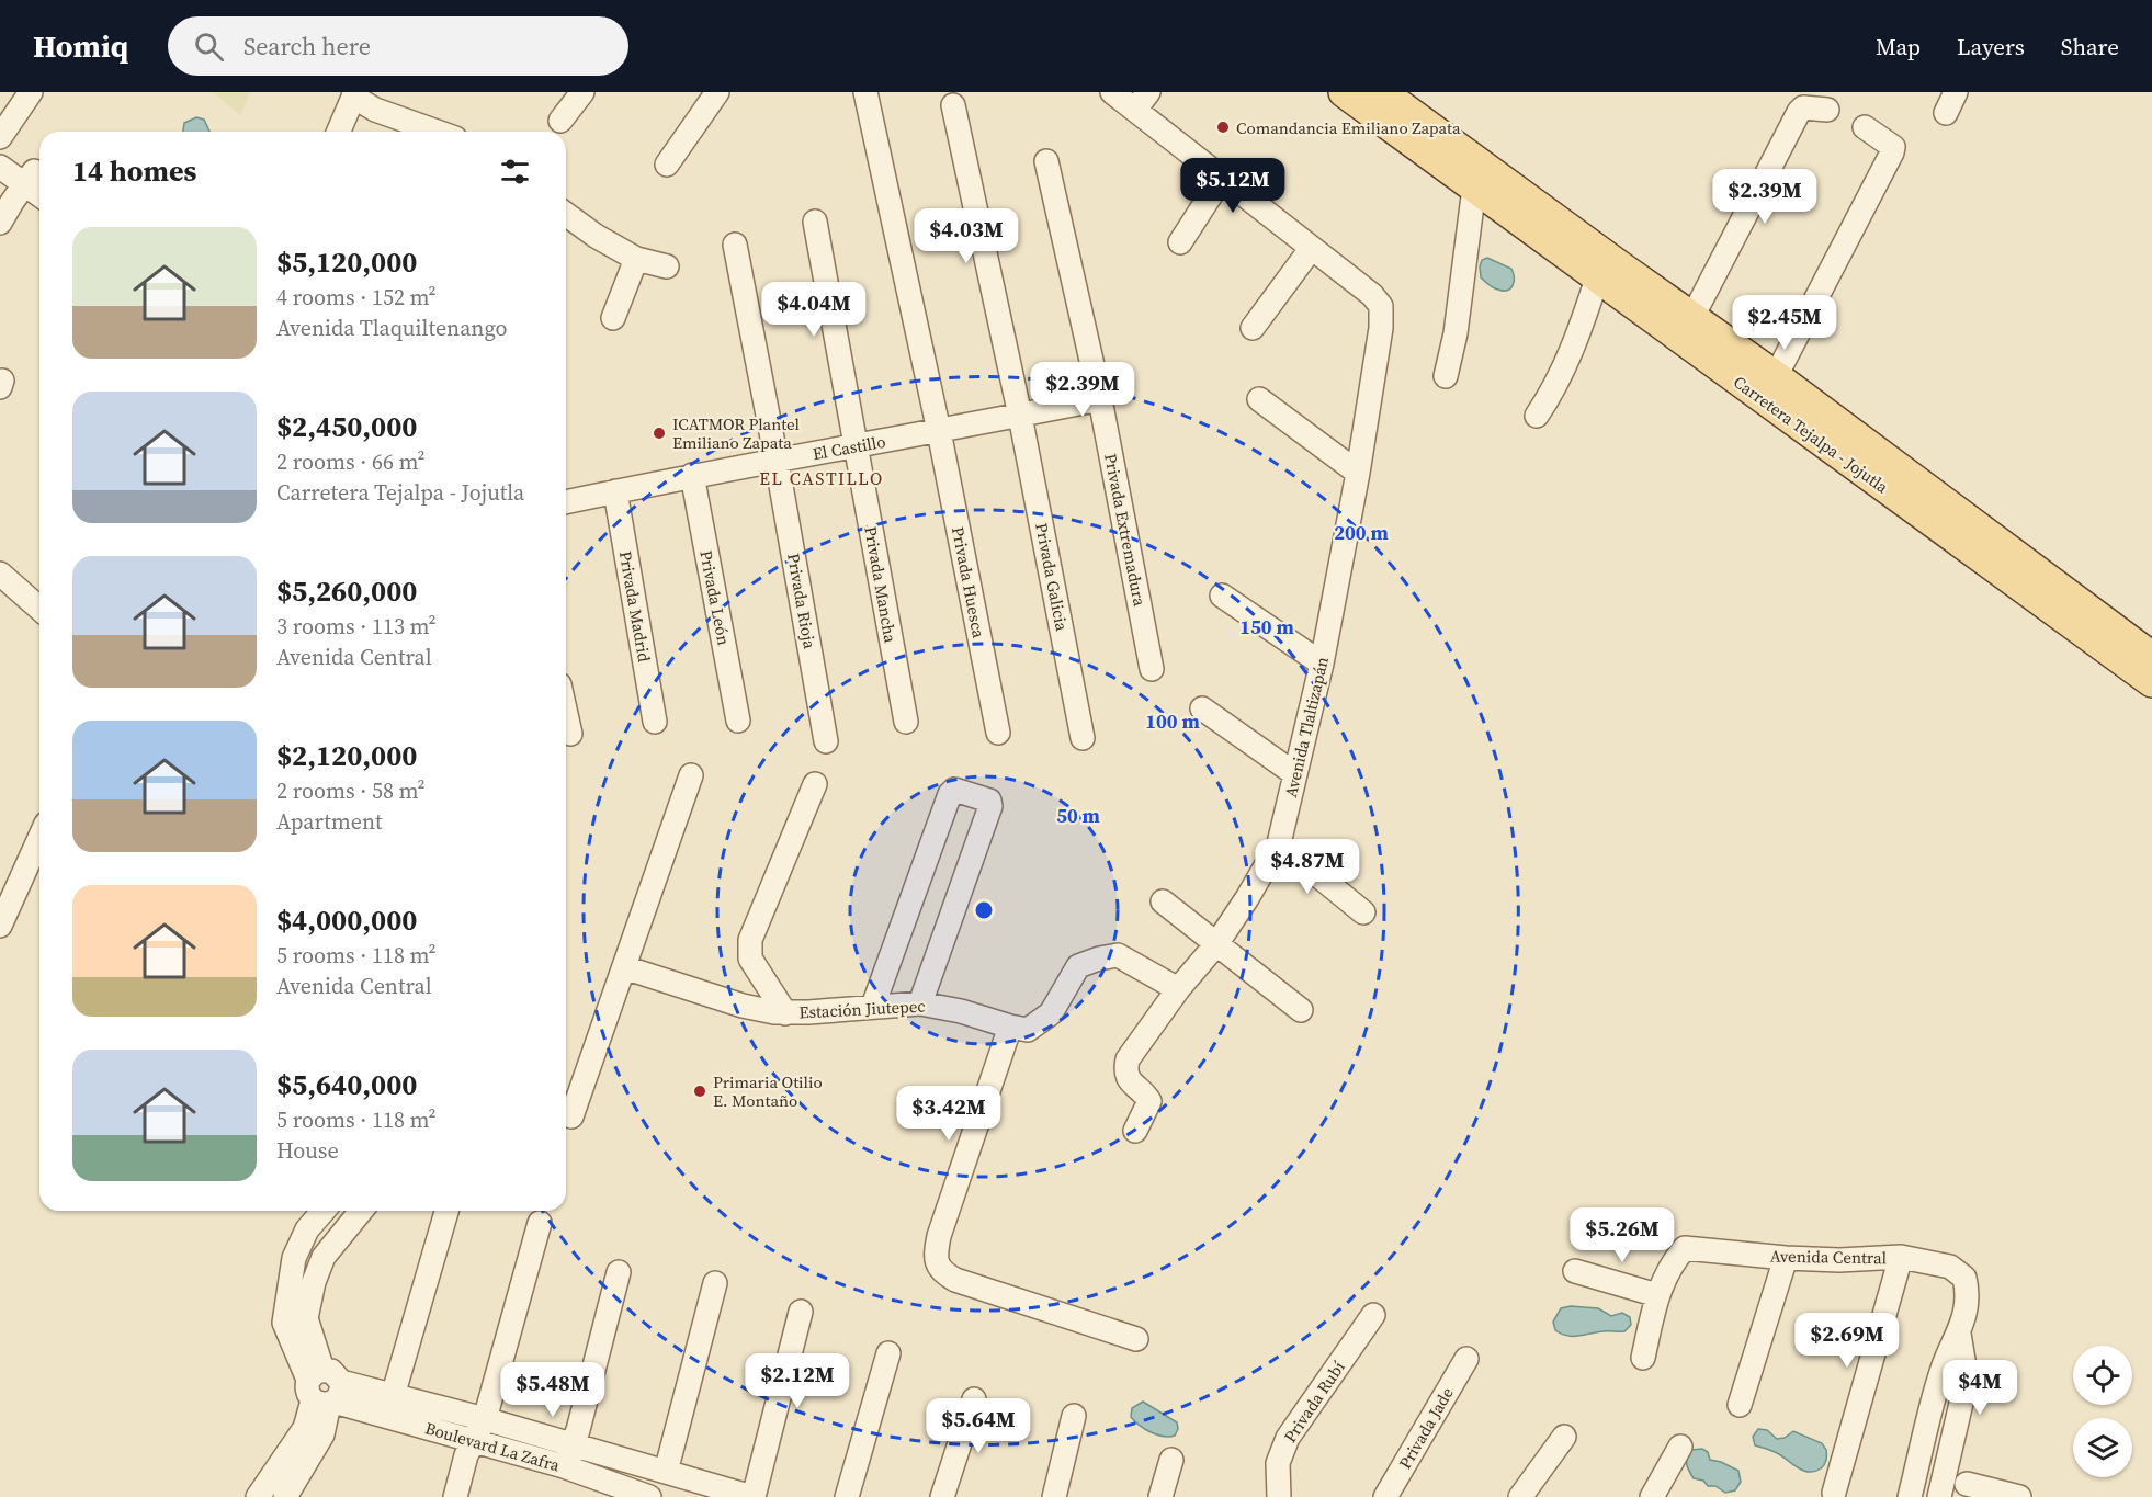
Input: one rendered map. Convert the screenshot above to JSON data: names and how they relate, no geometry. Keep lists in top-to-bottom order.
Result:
{
  "streets": {
    "main road": ["Carretera Tejalpa - Jojutla"],
    "street": [
      "El Castillo",
      "Privada Extremadura",
      "Privada Galicia",
      "Privada Huesca",
      "Privada Mancha",
      "Privada León",
      "Privada Rioja",
      "Privada Madrid",
      "Avenida Tlaltizapán",
      "Estación Jiutepec",
      "Avenida Central",
      "Privada Rubí",
      "Privada Jade",
      "Boulevard La Zafra"
    ]
  },
  "crossings": [
    ["El Castillo", "Privada Extremadura"],
    ["El Castillo", "Privada Galicia"],
    ["El Castillo", "Privada Huesca"],
    ["El Castillo", "Privada Mancha"],
    ["El Castillo", "Privada León"],
    ["El Castillo", "Privada Rioja"],
    ["El Castillo", "Privada Madrid"],
    ["Avenida Tlaltizapán", "Estación Jiutepec"]
  ],
  "districts": ["EL CASTILLO"],
  "places": ["Comandancia Emiliano Zapata", "ICATMOR Plantel Emiliano Zapata", "Primaria Otilio E. Montaño"],
  "page": {
    "header": "Homiq",
    "search": "Search here",
    "nav": ["Map", "Layers", "Share"],
    "heading": "14 homes",
    "price": [
      "$5.12M",
      "$2.39M",
      "$4.03M",
      "$4.04M",
      "$2.45M",
      "$2.39M",
      "$4.87M",
      "$3.42M",
      "$5.26M",
      "$2.69M",
      "$2.12M",
      "$4M",
      "$5.48M",
      "$5.64M"
    ],
    "list": [
      {
        "name": "$5,120,000",
        "note": "4 rooms · 152 m² · Avenida Tlaquiltenango"
      },
      {
        "name": "$2,450,000",
        "note": "2 rooms · 66 m² · Carretera Tejalpa - Jojutla"
      },
      {
        "name": "$5,260,000",
        "note": "3 rooms · 113 m² · Avenida Central"
      },
      {
        "name": "$2,120,000",
        "note": "2 rooms · 58 m² · Apartment"
      },
      {
        "name": "$4,000,000",
        "note": "5 rooms · 118 m² · Avenida Central"
      },
      {
        "name": "$5,640,000",
        "note": "5 rooms · 118 m² · House"
      }
    ]
  },
  "rings": [
    "200 m",
    "150 m",
    "100 m",
    "50 m"
  ]
}
